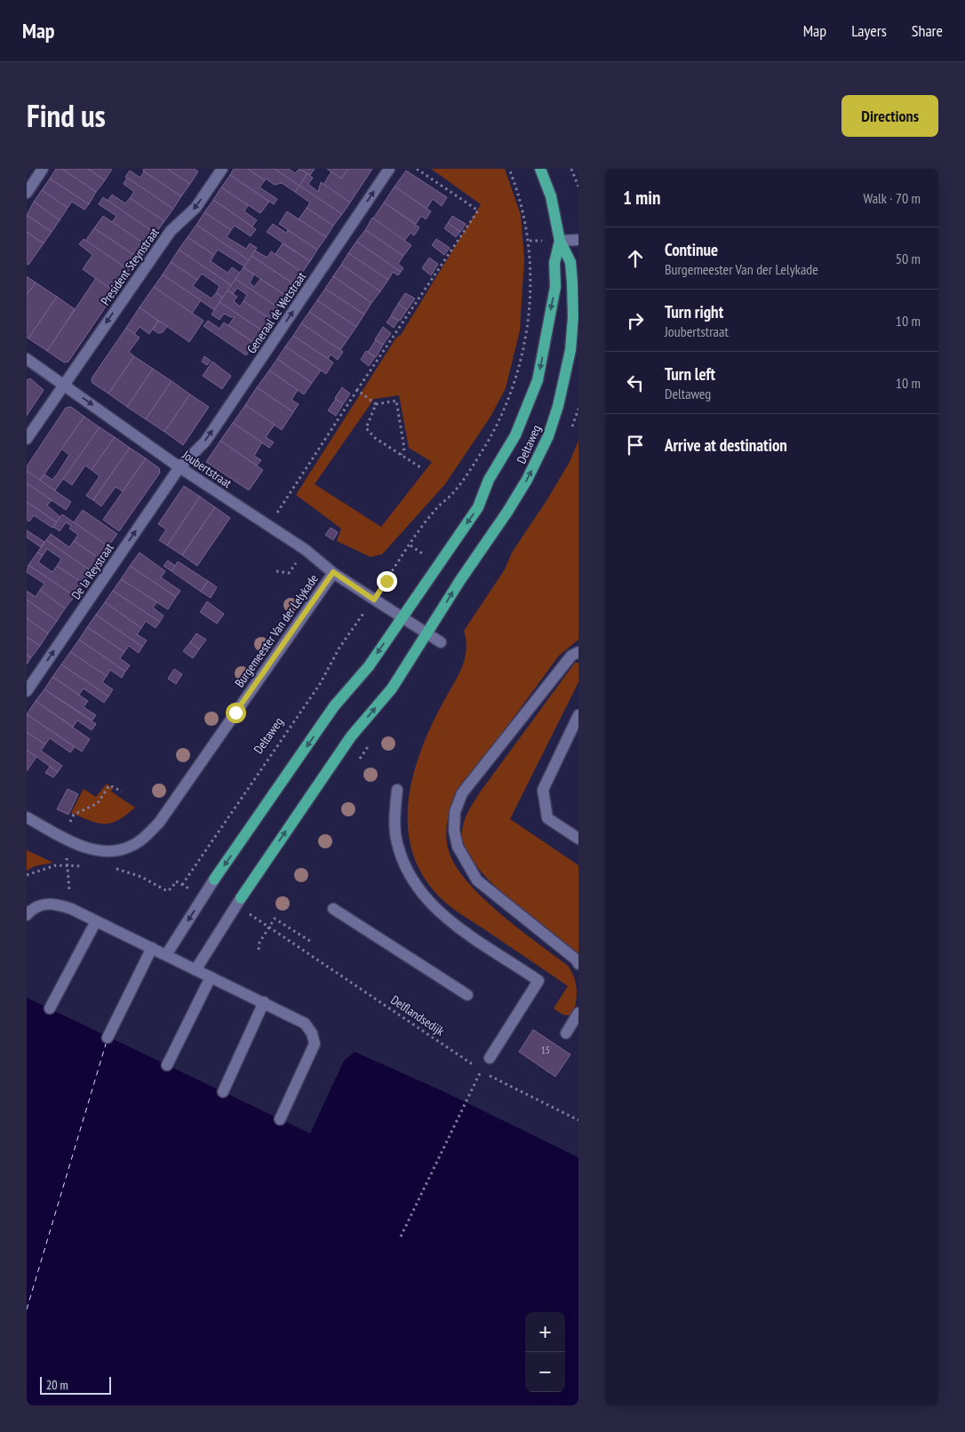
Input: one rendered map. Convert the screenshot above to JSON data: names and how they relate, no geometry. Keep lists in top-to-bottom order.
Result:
{
  "streets": {
    "main road": ["Deltaweg"],
    "street": [
      "President Steynstraat",
      "Generaal de Wetstraat",
      "Joubertstraat",
      "De la Reystraat",
      "Burgemeester Van der Lelykade"
    ],
    "path": ["Delflandsedijk"]
  },
  "crossings": [
    ["President Steynstraat", "Joubertstraat"],
    ["Generaal de Wetstraat", "Joubertstraat"],
    ["Generaal de Wetstraat", "De la Reystraat"],
    ["Deltaweg", "Joubertstraat"],
    ["Joubertstraat", "De la Reystraat"],
    ["Joubertstraat", "Burgemeester Van der Lelykade"]
  ],
  "one_way": ["President Steynstraat", "Generaal de Wetstraat", "De la Reystraat"],
  "house_numbers": ["15"],
  "scale_bar": "20 m",
  "page": {
    "header": "Map",
    "nav": ["Map", "Layers", "Share"],
    "title": "Find us",
    "buttons": "Directions",
    "heading": ["1 min", "Walk · 70 m"],
    "list": [
      ["Continue", "Burgemeester Van der Lelykade", "50 m"],
      ["Turn right", "Joubertstraat", "10 m"],
      ["Turn left", "Deltaweg", "10 m"],
      "Arrive at destination"
    ],
    "map_buttons": ["+", "−"],
    "scale": "20 m"
  }
}
